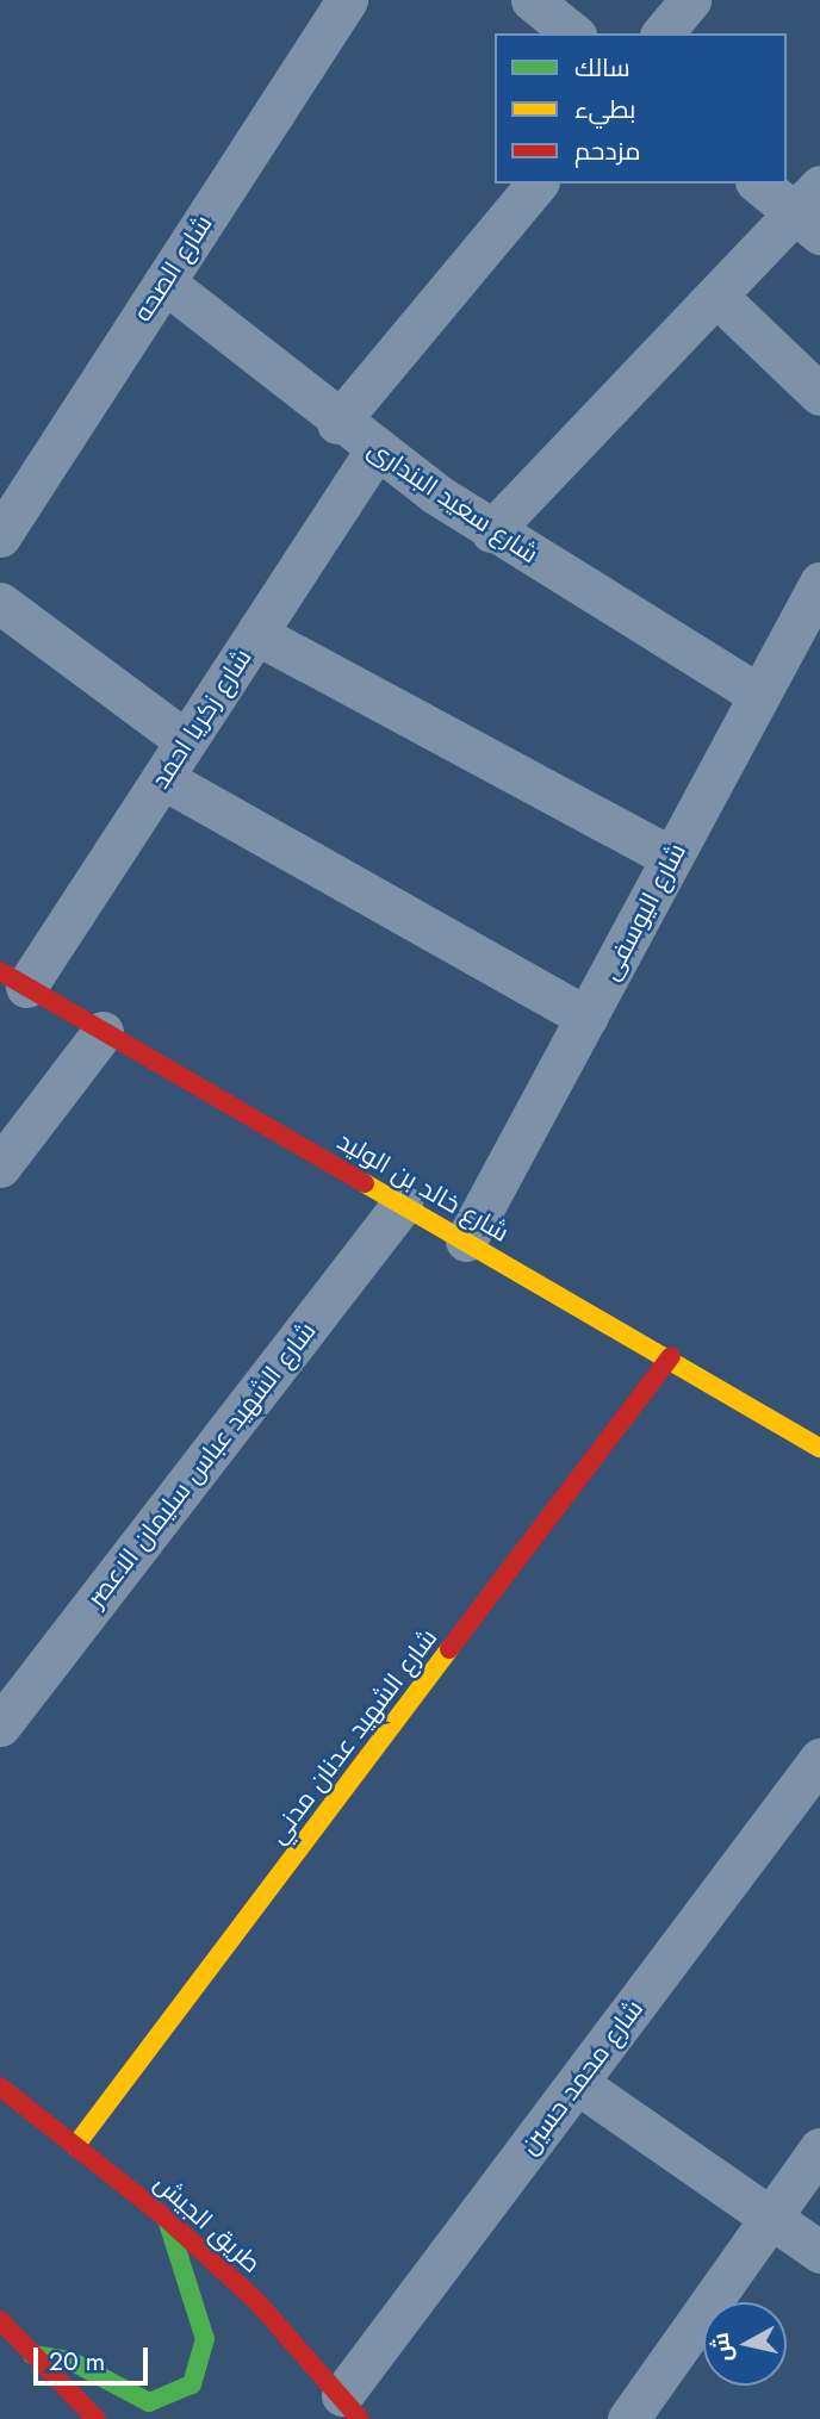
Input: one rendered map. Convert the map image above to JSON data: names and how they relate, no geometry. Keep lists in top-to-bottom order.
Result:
{
  "streets": {
    "main road": ["شارع خالد بن الوليد", "شارع الشهيد عدنان مدني", "طريق الجيش"],
    "street": [
      "شارع الصحه",
      "شارع سعيد البندارى",
      "شارع زكريا احمد",
      "شارع اليوسفى",
      "شارع الشهيد عباس سليمان الاعصر",
      "شارع محمد حسين"
    ]
  },
  "crossings": [
    ["شارع الصحه", "شارع سعيد البندارى"],
    ["شارع سعيد البندارى", "شارع زكريا احمد"],
    ["شارع سعيد البندارى", "شارع اليوسفى"],
    ["شارع زكريا احمد", "شارع خالد بن الوليد"],
    ["شارع اليوسفى", "شارع خالد بن الوليد"],
    ["شارع خالد بن الوليد", "شارع الشهيد عباس سليمان الاعصر"],
    ["شارع خالد بن الوليد", "شارع الشهيد عدنان مدني"],
    ["شارع الشهيد عدنان مدني", "طريق الجيش"],
    ["شارع محمد حسين", "طريق الجيش"]
  ],
  "legend": ["سالك", "بطيء", "مزدحم"],
  "scale_bar": "20 m",
  "north": "left"
}
